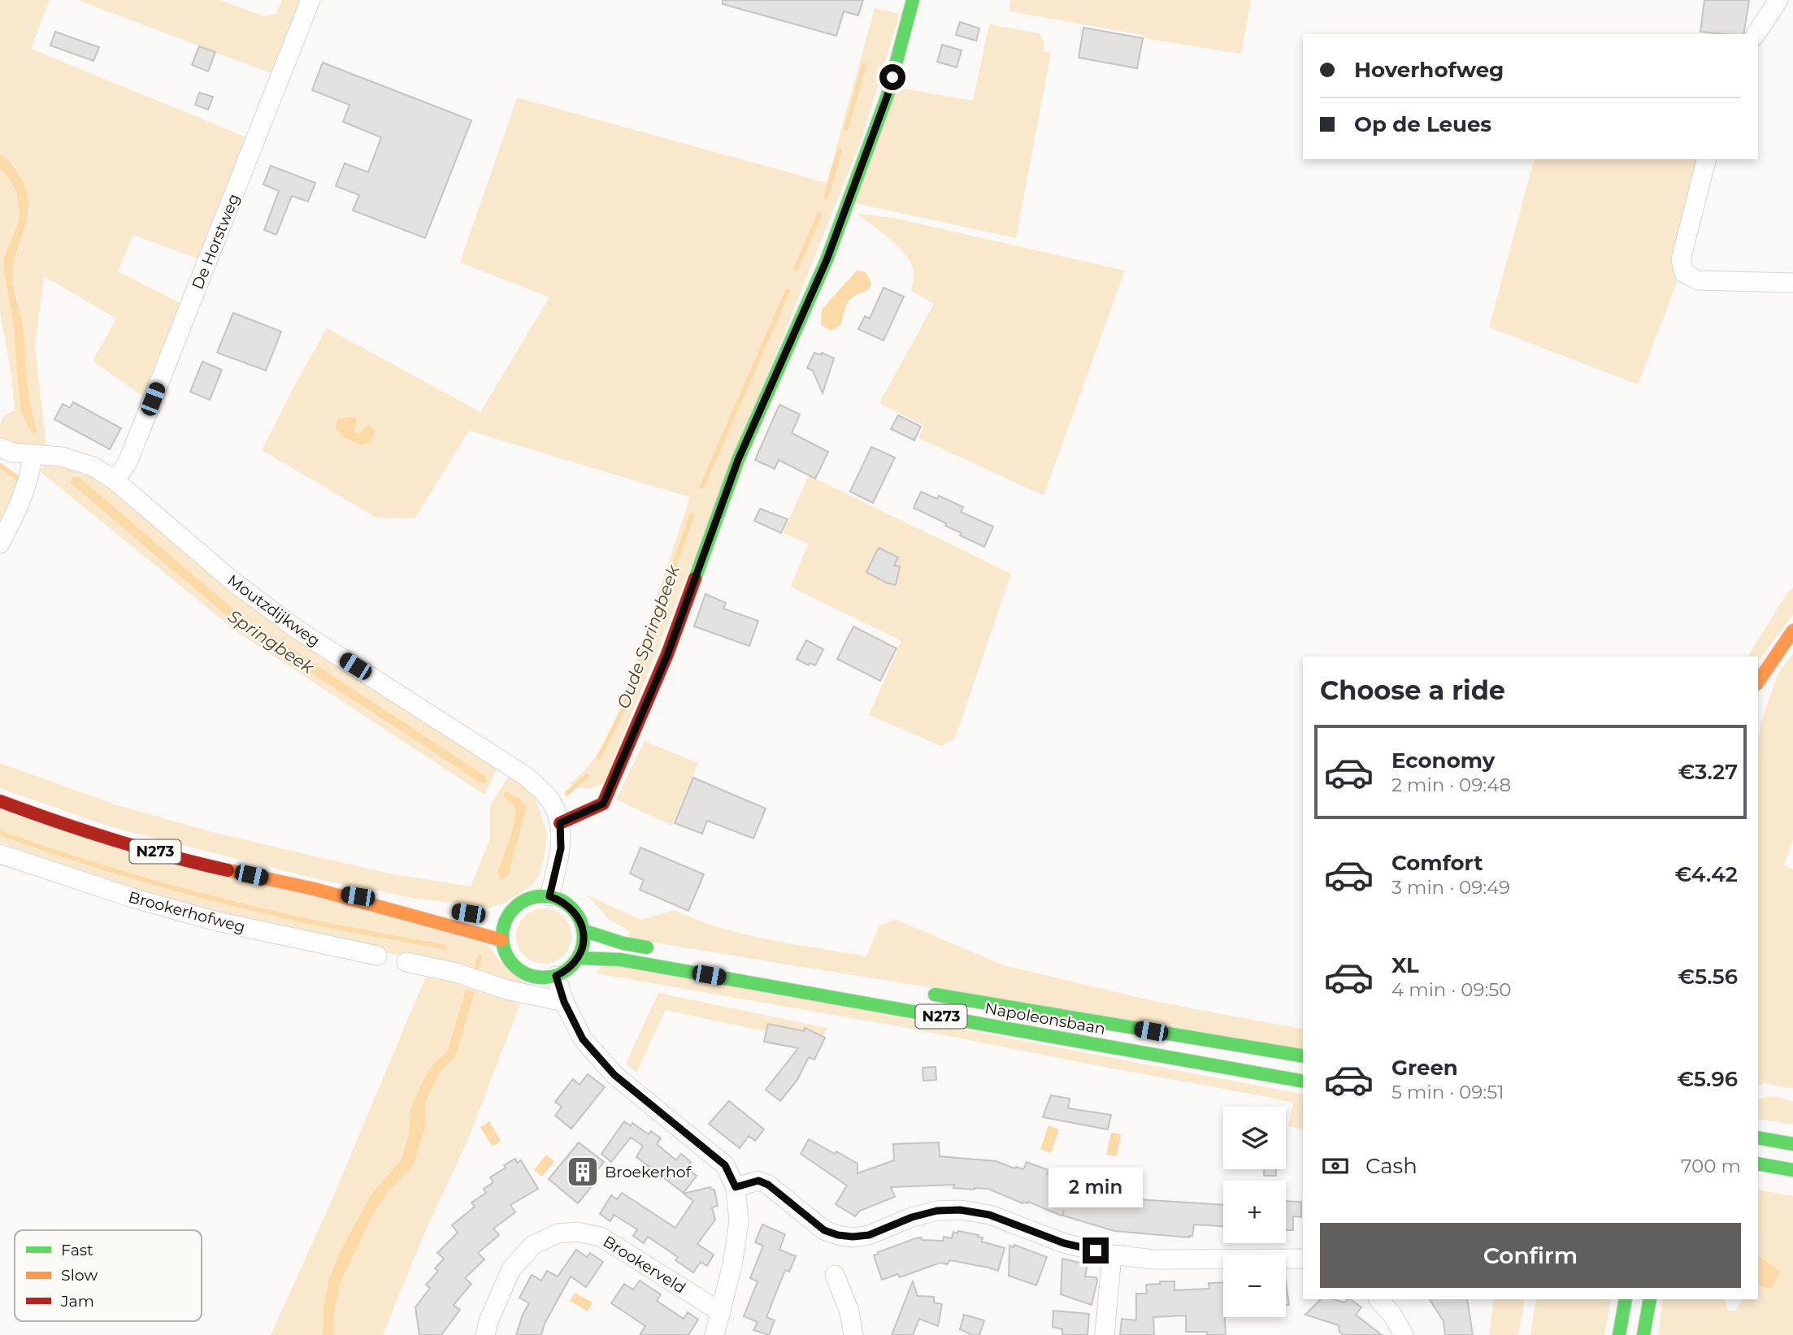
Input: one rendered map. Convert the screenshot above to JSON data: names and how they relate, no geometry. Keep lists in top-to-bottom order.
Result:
{
  "streets": {
    "main road": ["N273", "Napoleonsbaan"],
    "street": [
      "De Horstweg",
      "Moutzdijkweg",
      "Brookerhofweg",
      "Brookerveld"
    ]
  },
  "crossings": [
    ["De Horstweg", "Moutzdijkweg"],
    ["N273", "Napoleonsbaan"]
  ],
  "water": ["Oude Springbeek", "Springbeek"],
  "places": {
    "building": ["Broekerhof"]
  },
  "legend": ["Fast", "Slow", "Jam"],
  "page": {
    "banner": ["Hoverhofweg", "Op de Leues"],
    "heading": "Choose a ride",
    "list": [
      {
        "name": "Economy",
        "note": "2 min · 09:48",
        "value": "€3.27"
      },
      {
        "name": "Comfort",
        "note": "3 min · 09:49",
        "value": "€4.42"
      },
      {
        "name": "XL",
        "note": "4 min · 09:50",
        "value": "€5.56"
      },
      {
        "name": "Green",
        "note": "5 min · 09:51",
        "value": "€5.96"
      }
    ],
    "map_buttons": ["+", "−"],
    "pay": ["Cash", "700 m"],
    "bubble": "2 min",
    "buttons": "Confirm"
  }
}
